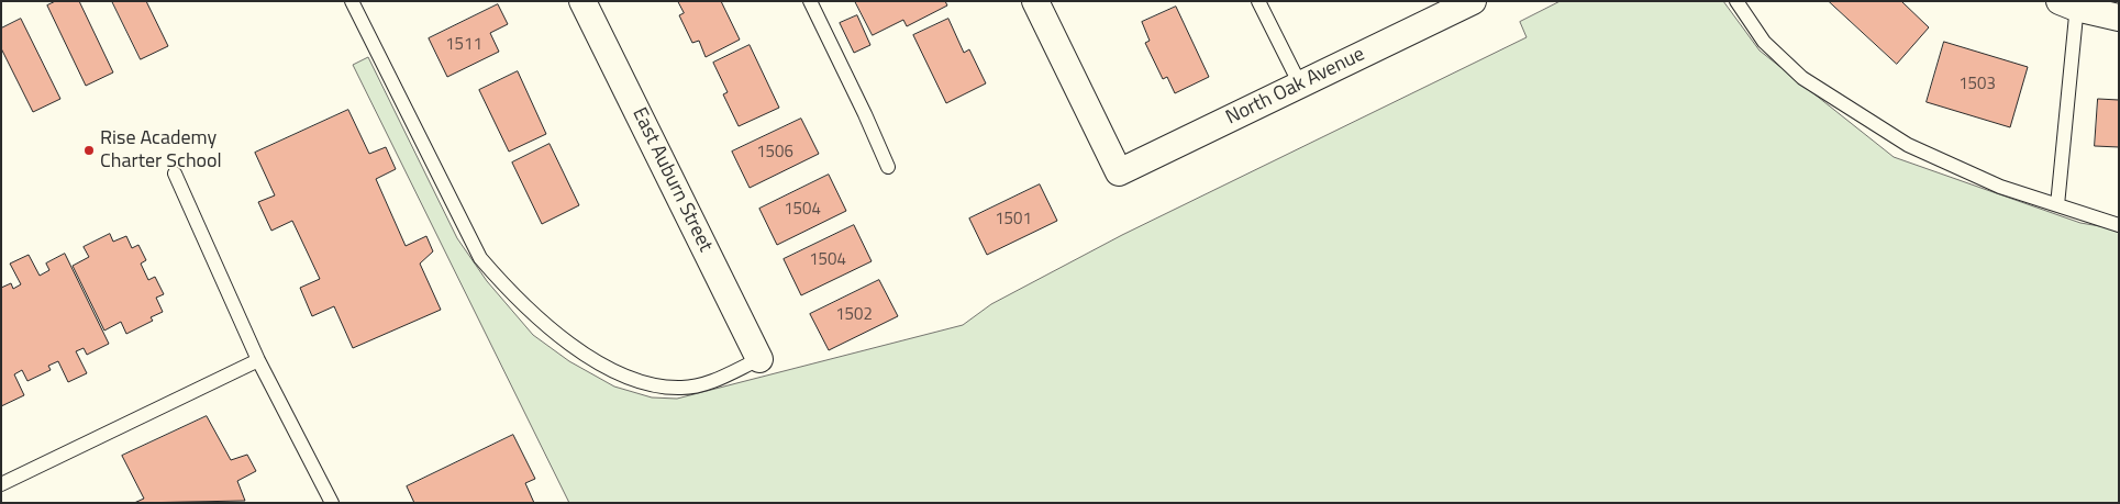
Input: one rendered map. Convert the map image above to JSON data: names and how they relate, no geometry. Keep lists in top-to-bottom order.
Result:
{
  "streets": {
    "street": ["North Oak Avenue", "East Auburn Street"]
  },
  "places": ["Rise Academy Charter School"],
  "house_numbers": [
    "1511",
    "1503",
    "1506",
    "1504",
    "1501",
    "1504",
    "1502"
  ]
}
